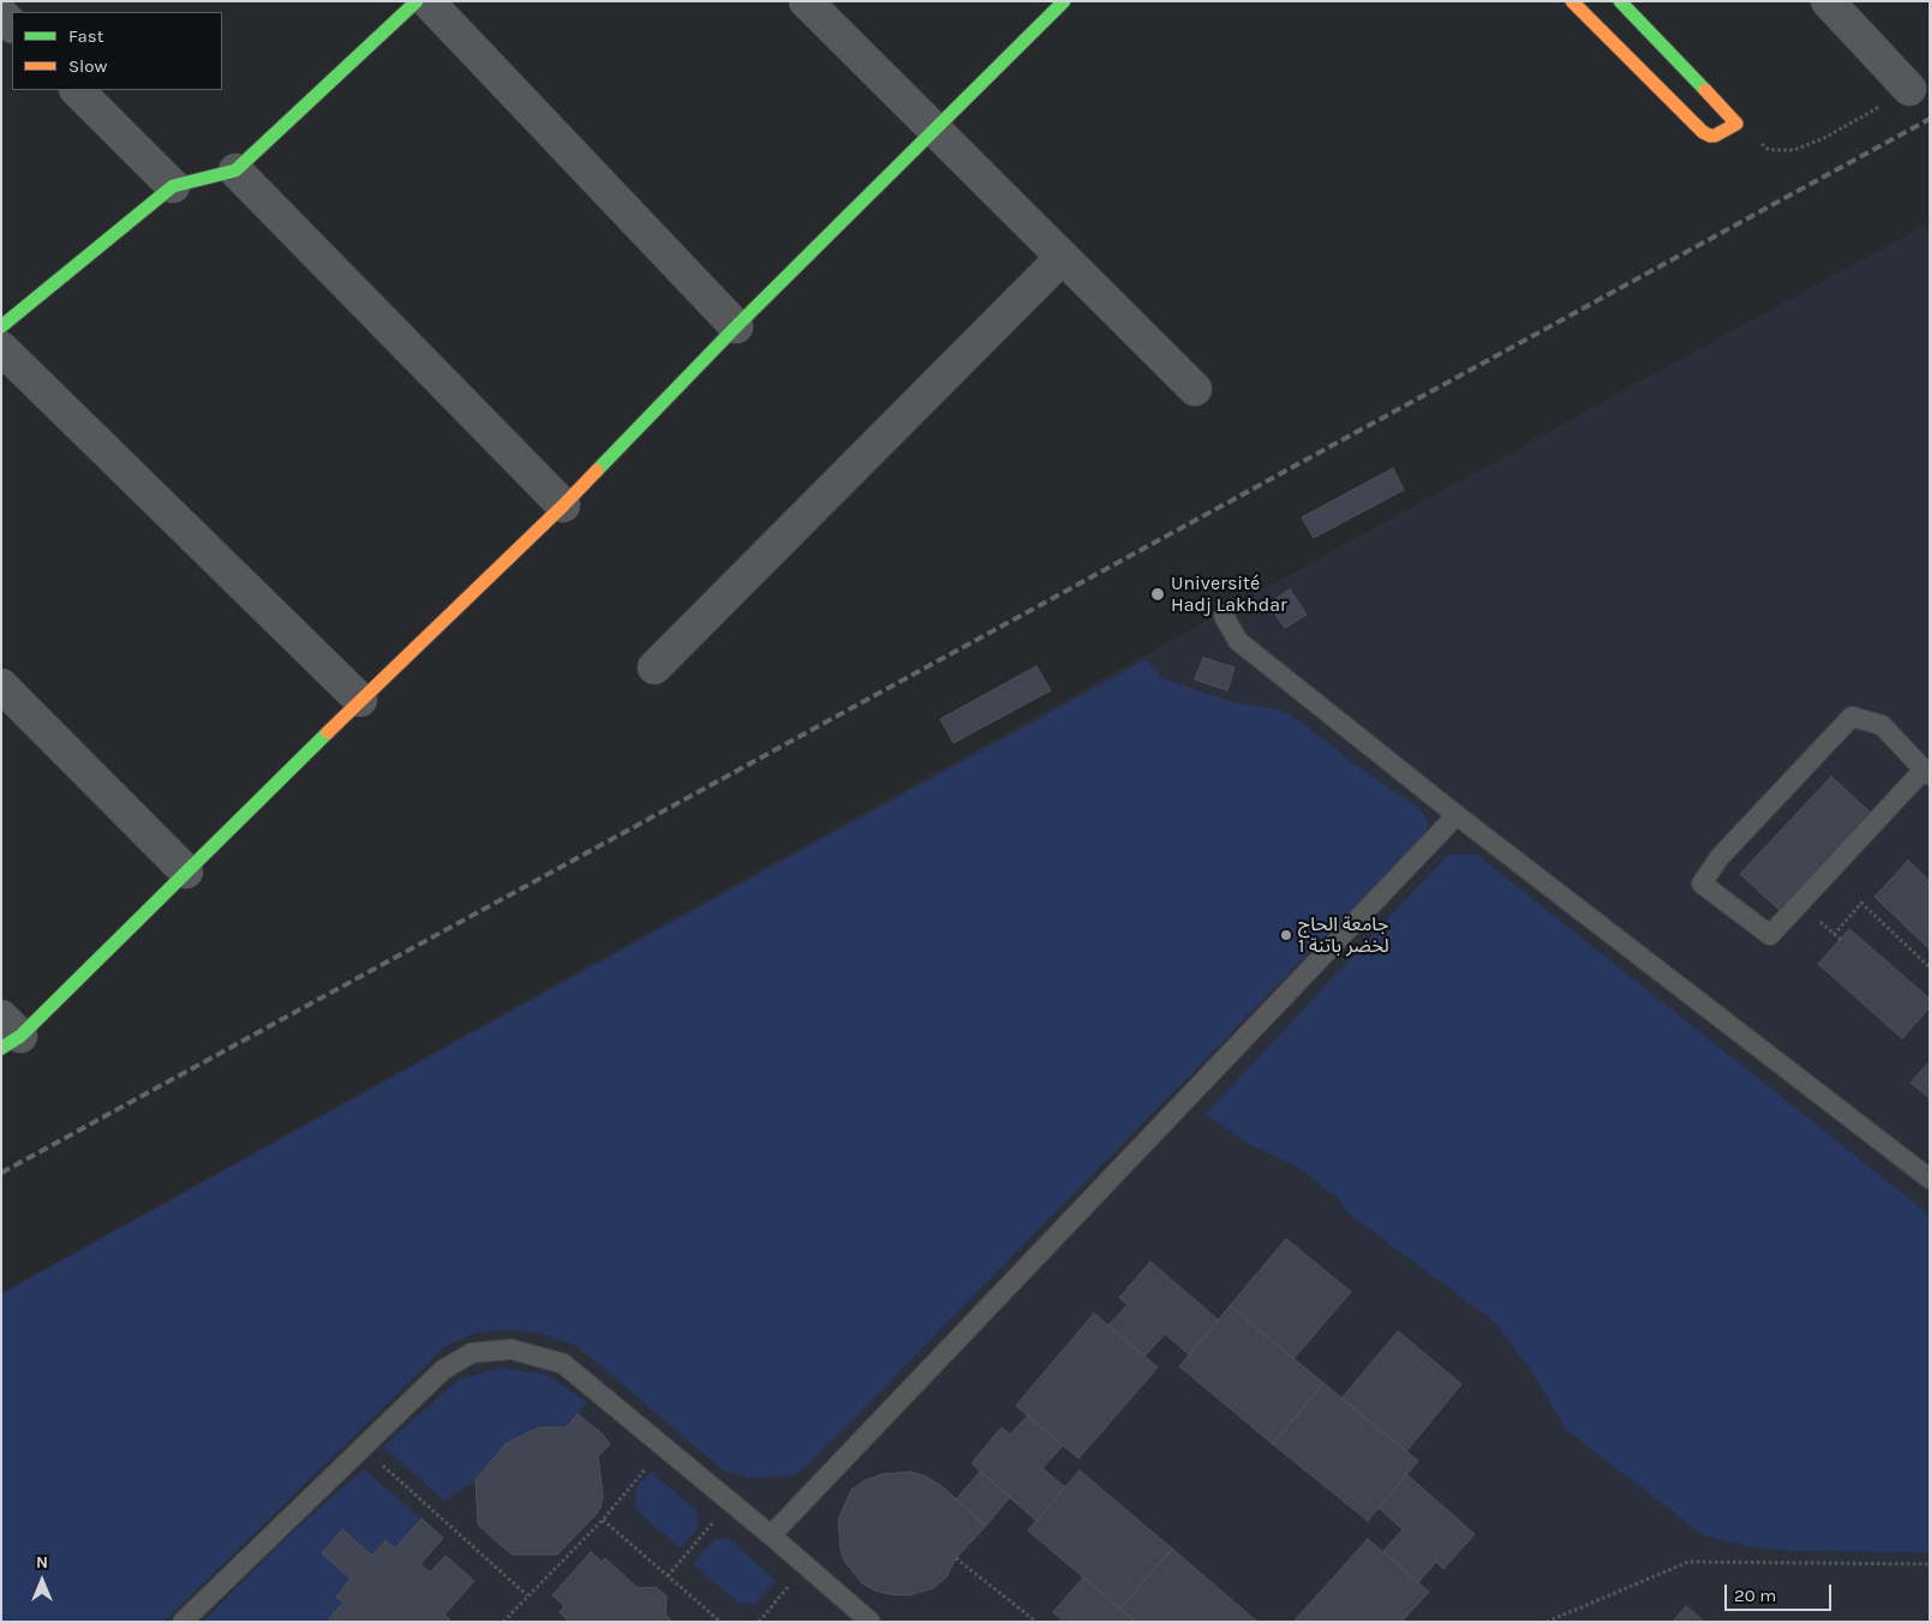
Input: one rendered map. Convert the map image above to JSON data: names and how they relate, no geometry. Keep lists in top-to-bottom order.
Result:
{
  "places": ["Université Hadj Lakhdar", "جامعة الحاج لخضر باتنة 1"],
  "legend": ["Fast", "Slow"],
  "scale_bar": "20 m",
  "north": "top"
}
